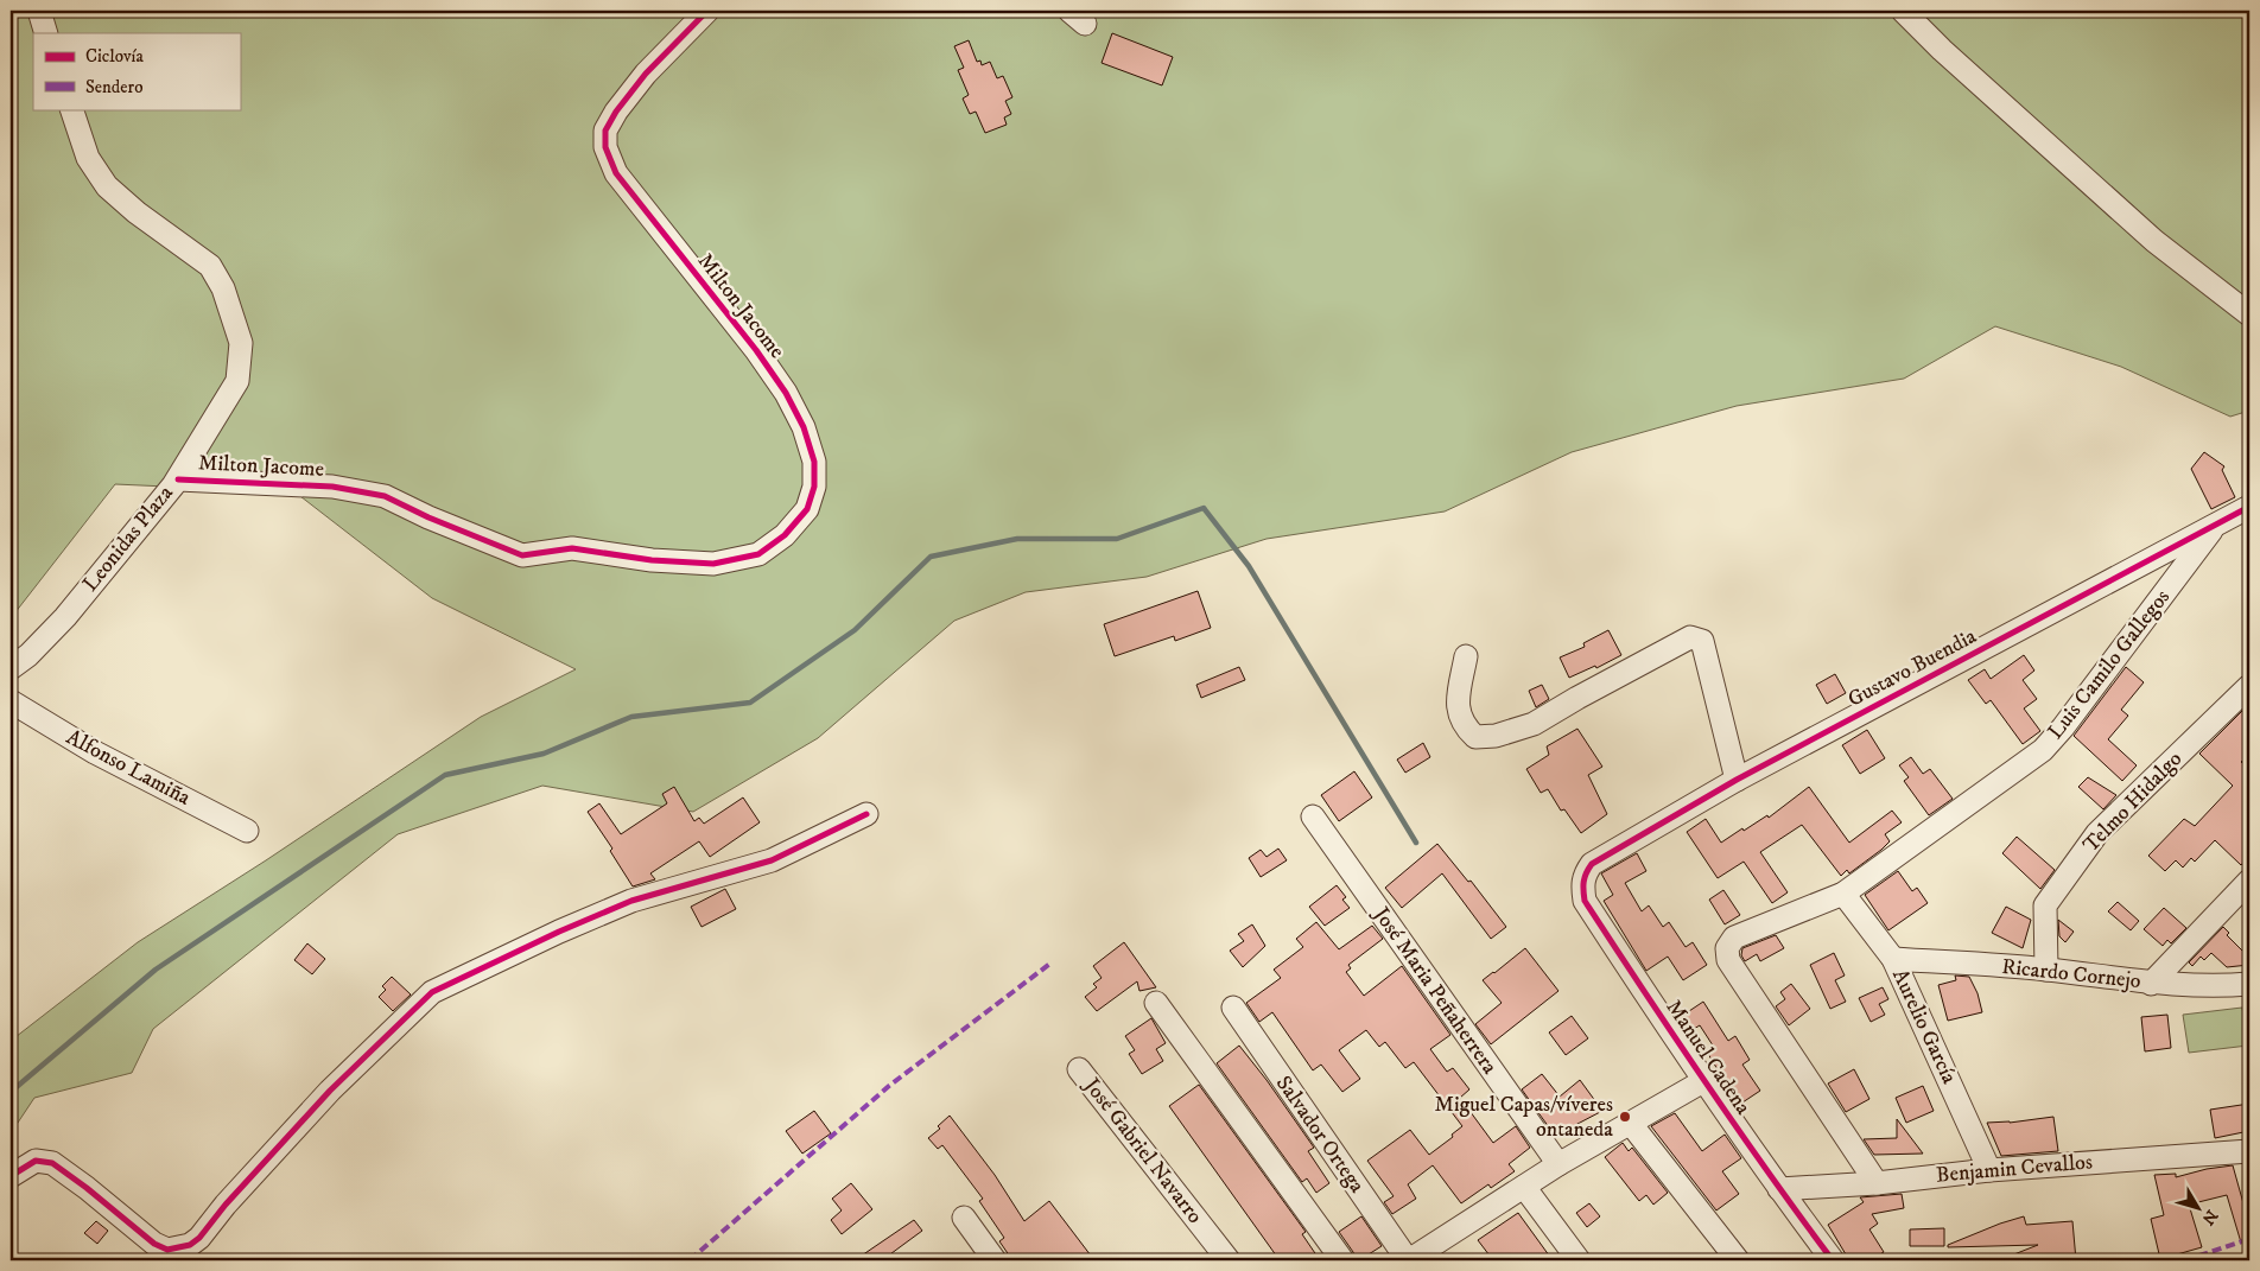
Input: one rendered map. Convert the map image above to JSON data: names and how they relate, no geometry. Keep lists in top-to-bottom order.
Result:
{
  "streets": {
    "street": [
      "Milton Jacome",
      "Leonidas Plaza",
      "Luis Camilo Gallegos",
      "Gustavo Buendia",
      "Alfonso Lamiña",
      "Telmo Hidalgo",
      "Ricardo Cornejo",
      "José Maria Peñaherrera",
      "Aurelio García",
      "Manuel Cadena",
      "Salvador Ortega",
      "José Gabriel Navarro",
      "Benjamin Cevallos"
    ]
  },
  "crossings": [
    ["Milton Jacome", "Leonidas Plaza"],
    ["Luis Camilo Gallegos", "Gustavo Buendia"],
    ["Luis Camilo Gallegos", "Aurelio García"],
    ["Luis Camilo Gallegos", "Benjamin Cevallos"],
    ["Gustavo Buendia", "Manuel Cadena"],
    ["Telmo Hidalgo", "Ricardo Cornejo"],
    ["Ricardo Cornejo", "Aurelio García"],
    ["Aurelio García", "Benjamin Cevallos"],
    ["Manuel Cadena", "Benjamin Cevallos"]
  ],
  "places": ["Miguel Capas/víveres ontaneda"],
  "legend": ["Ciclovía", "Sendero"],
  "north": "bottom right"
}
